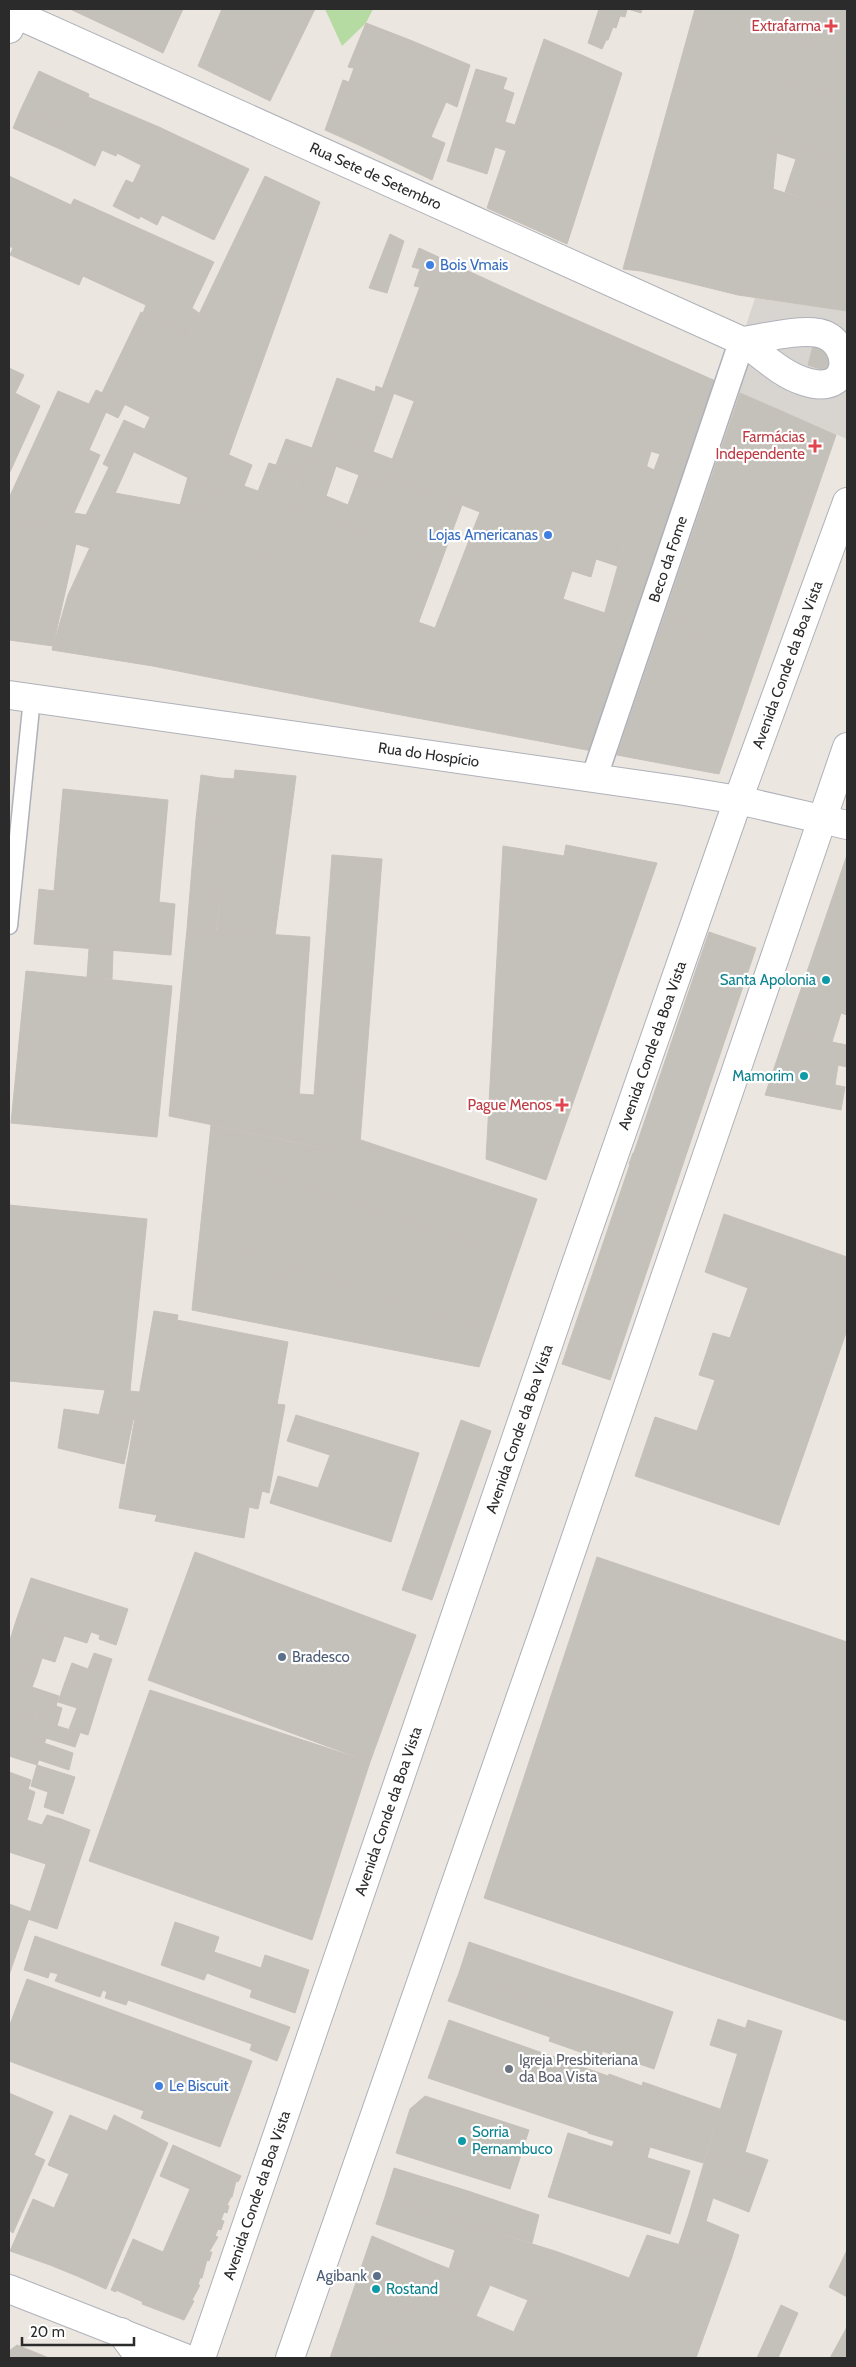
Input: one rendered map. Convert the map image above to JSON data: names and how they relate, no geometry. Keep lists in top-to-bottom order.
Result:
{
  "streets": {
    "main road": ["Rua Sete de Setembro", "Avenida Conde da Boa Vista", "Rua do Hospício"],
    "street": ["Beco da Fome"]
  },
  "crossings": [
    ["Rua Sete de Setembro", "Beco da Fome"],
    ["Beco da Fome", "Rua do Hospício"],
    ["Avenida Conde da Boa Vista", "Rua do Hospício"]
  ],
  "places": {
    "health": ["Extrafarma", "Farmácias Independente", "Pague Menos"],
    "other": [
      "Bois Vmais",
      "Lojas Americanas",
      "Santa Apolonia",
      "Mamorim",
      "Bradesco",
      "Igreja Presbiteriana da Boa Vista",
      "Le Biscuit",
      "Sorria Pernambuco",
      "Agibank",
      "Rostand"
    ]
  },
  "scale_bar": "20 m"
}
